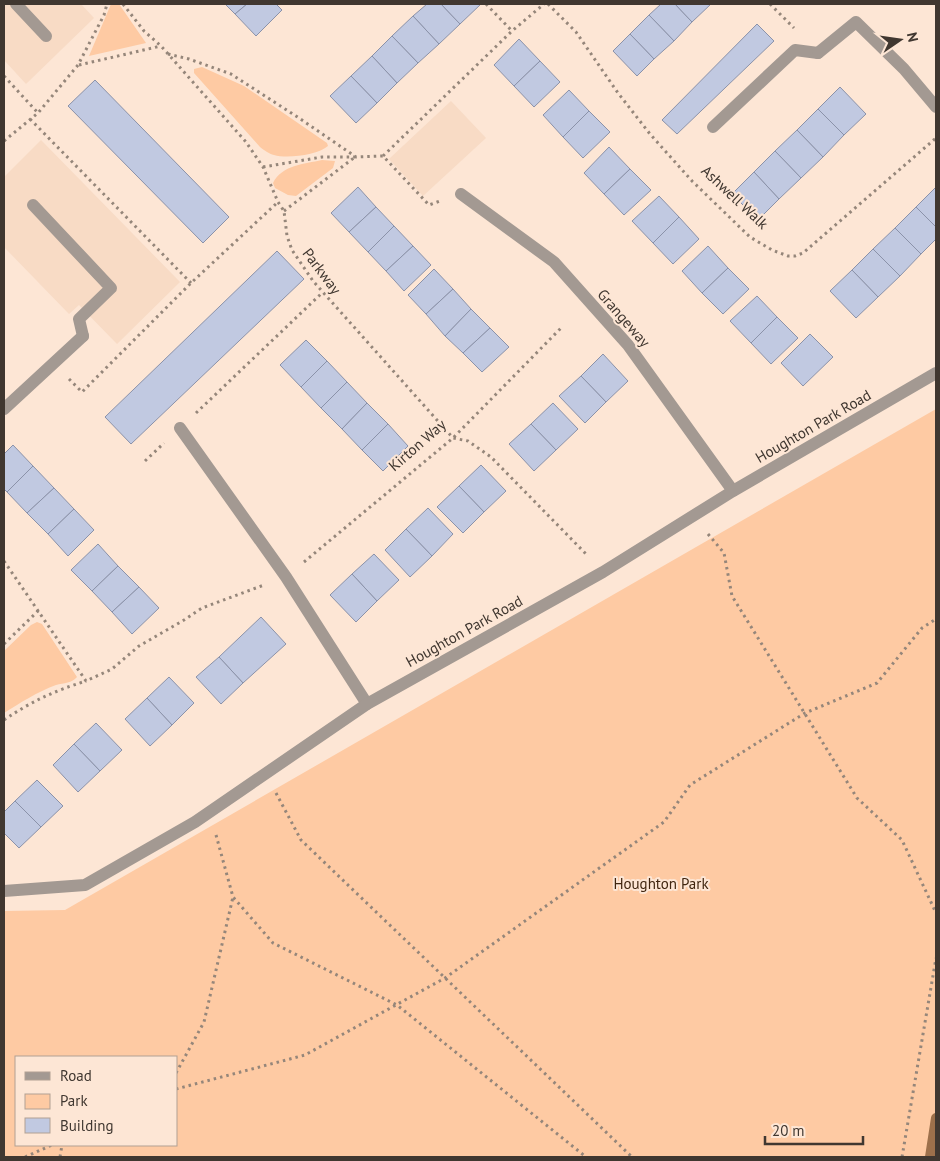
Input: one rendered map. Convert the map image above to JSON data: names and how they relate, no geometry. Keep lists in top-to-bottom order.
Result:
{
  "streets": {
    "street": ["Grangeway", "Houghton Park Road"],
    "path": ["Ashwell Walk", "Parkway", "Kirton Way"]
  },
  "crossings": [
    ["Parkway", "Kirton Way"],
    ["Grangeway", "Houghton Park Road"]
  ],
  "parks": ["Houghton Park"],
  "legend": ["Road", "Park", "Building"],
  "scale_bar": "20 m",
  "north": "right"
}
